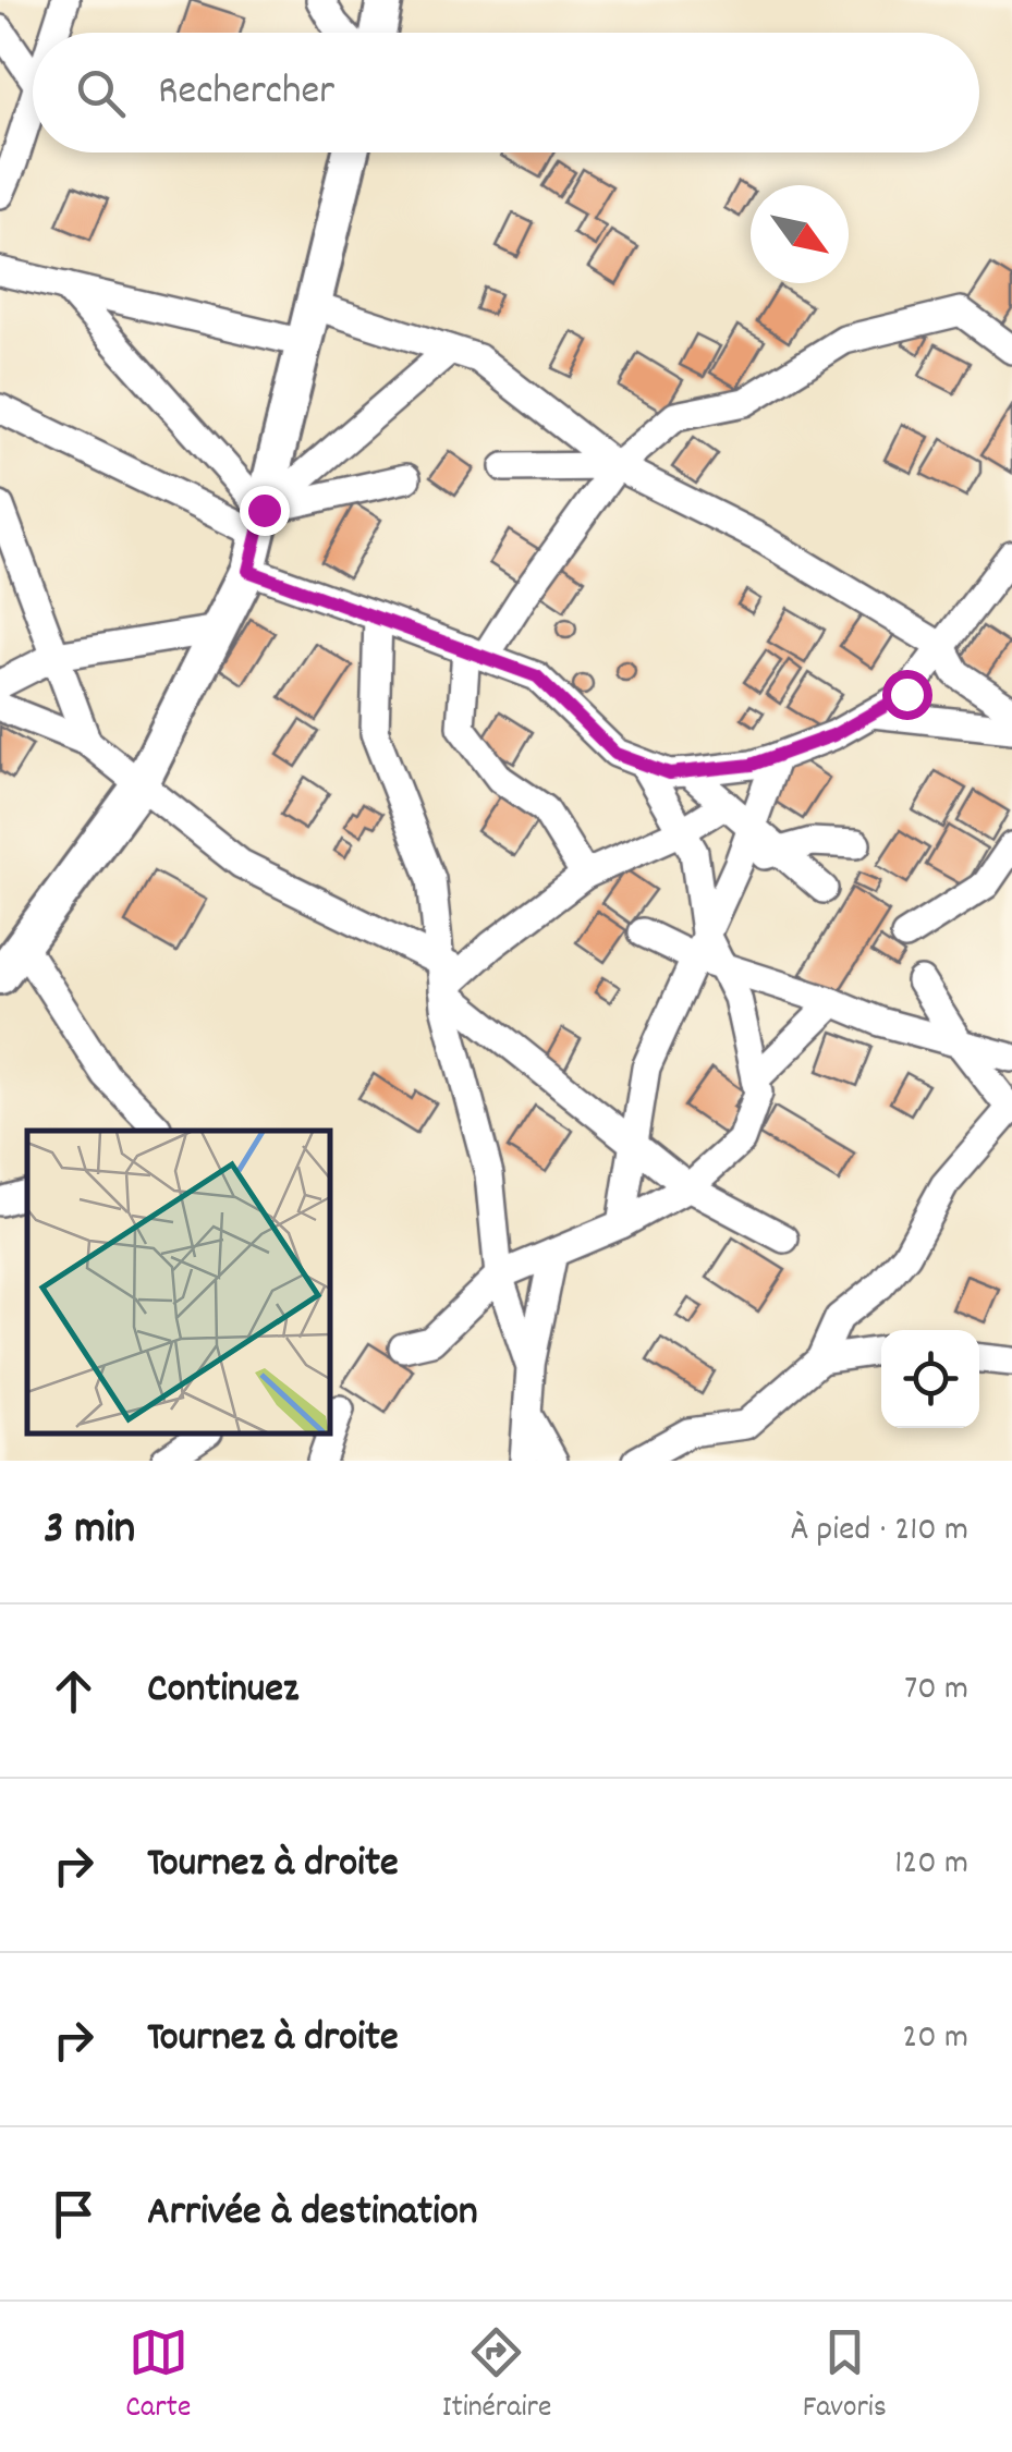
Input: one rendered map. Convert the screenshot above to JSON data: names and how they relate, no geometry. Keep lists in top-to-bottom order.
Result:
{
  "north": "bottom right",
  "page": {
    "search": "Rechercher",
    "heading": ["3 min", "À pied · 210 m"],
    "list": [
      ["Continuez", "70 m"],
      ["Tournez à droite", "120 m"],
      ["Tournez à droite", "20 m"],
      "Arrivée à destination"
    ],
    "nav": ["Carte", "Itinéraire", "Favoris"]
  }
}
